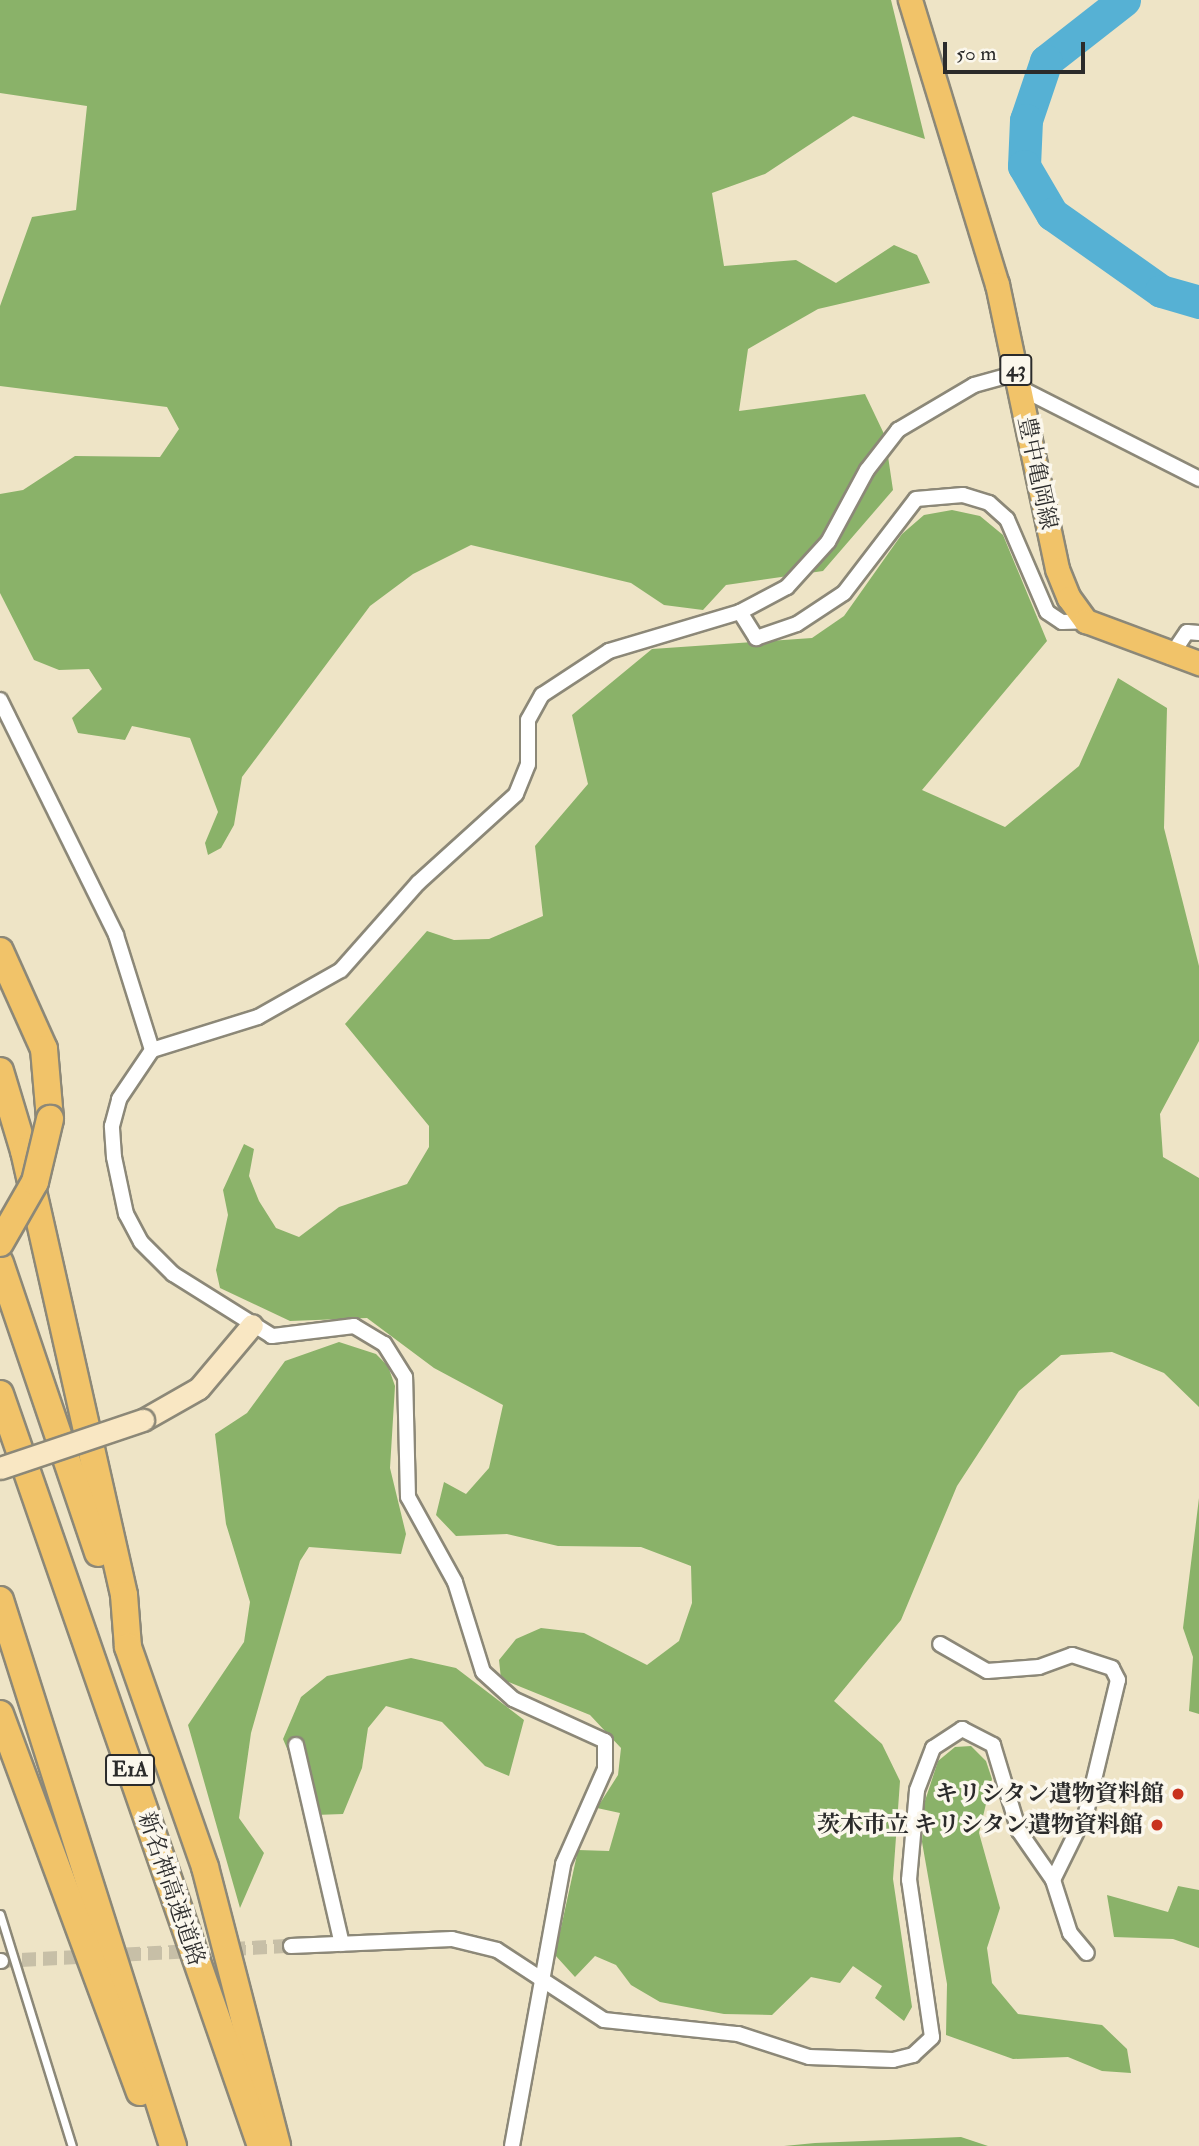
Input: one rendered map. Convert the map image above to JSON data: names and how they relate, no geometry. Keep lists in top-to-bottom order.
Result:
{
  "streets": {
    "highway": ["E1A", "新名神高速道路"],
    "main road": ["43", "豊中亀岡線"]
  },
  "places": ["キリシタン遺物資料館", "茨木市立 キリシタン遺物資料館"],
  "scale_bar": "50 m"
}
